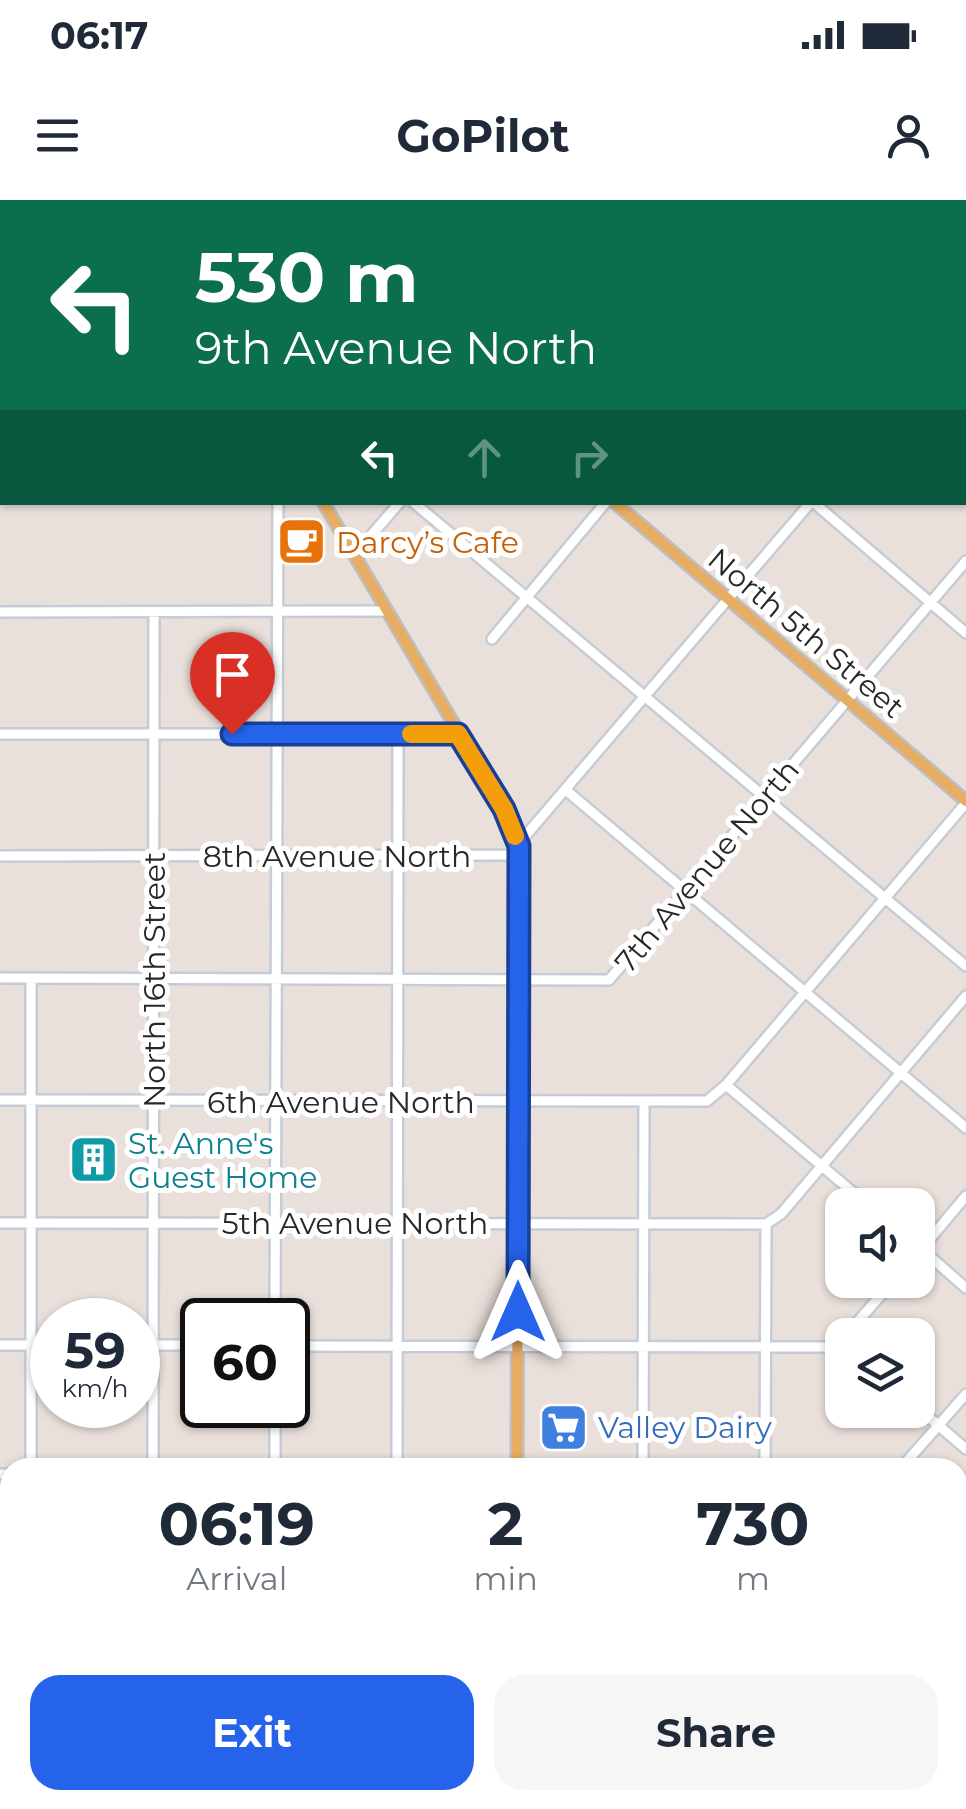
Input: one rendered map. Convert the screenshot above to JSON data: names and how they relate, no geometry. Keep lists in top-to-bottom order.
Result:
{
  "streets": {
    "main road": ["North 5th Street"],
    "street": [
      "8th Avenue North",
      "7th Avenue North",
      "North 16th Street",
      "6th Avenue North",
      "5th Avenue North"
    ]
  },
  "crossings": [
    ["North 5th Street", "7th Avenue North"],
    ["North 5th Street", "6th Avenue North"],
    ["8th Avenue North", "North 16th Street"],
    ["7th Avenue North", "North 16th Street"],
    ["North 16th Street", "6th Avenue North"],
    ["North 16th Street", "5th Avenue North"]
  ],
  "places": {
    "cafe": ["Darcy’s Cafe"],
    "building": ["St. Anne's Guest Home"],
    "supermarket": ["Valley Dairy"]
  },
  "page": {
    "status": "06:17",
    "header": "GoPilot",
    "turn": ["530 m", "9th Avenue North"],
    "speed": "59 km/h",
    "limit": "60",
    "eta": [
      "06:19",
      "Arrival",
      "2",
      "min",
      "730",
      "m"
    ],
    "buttons": ["Exit", "Share"]
  }
}
